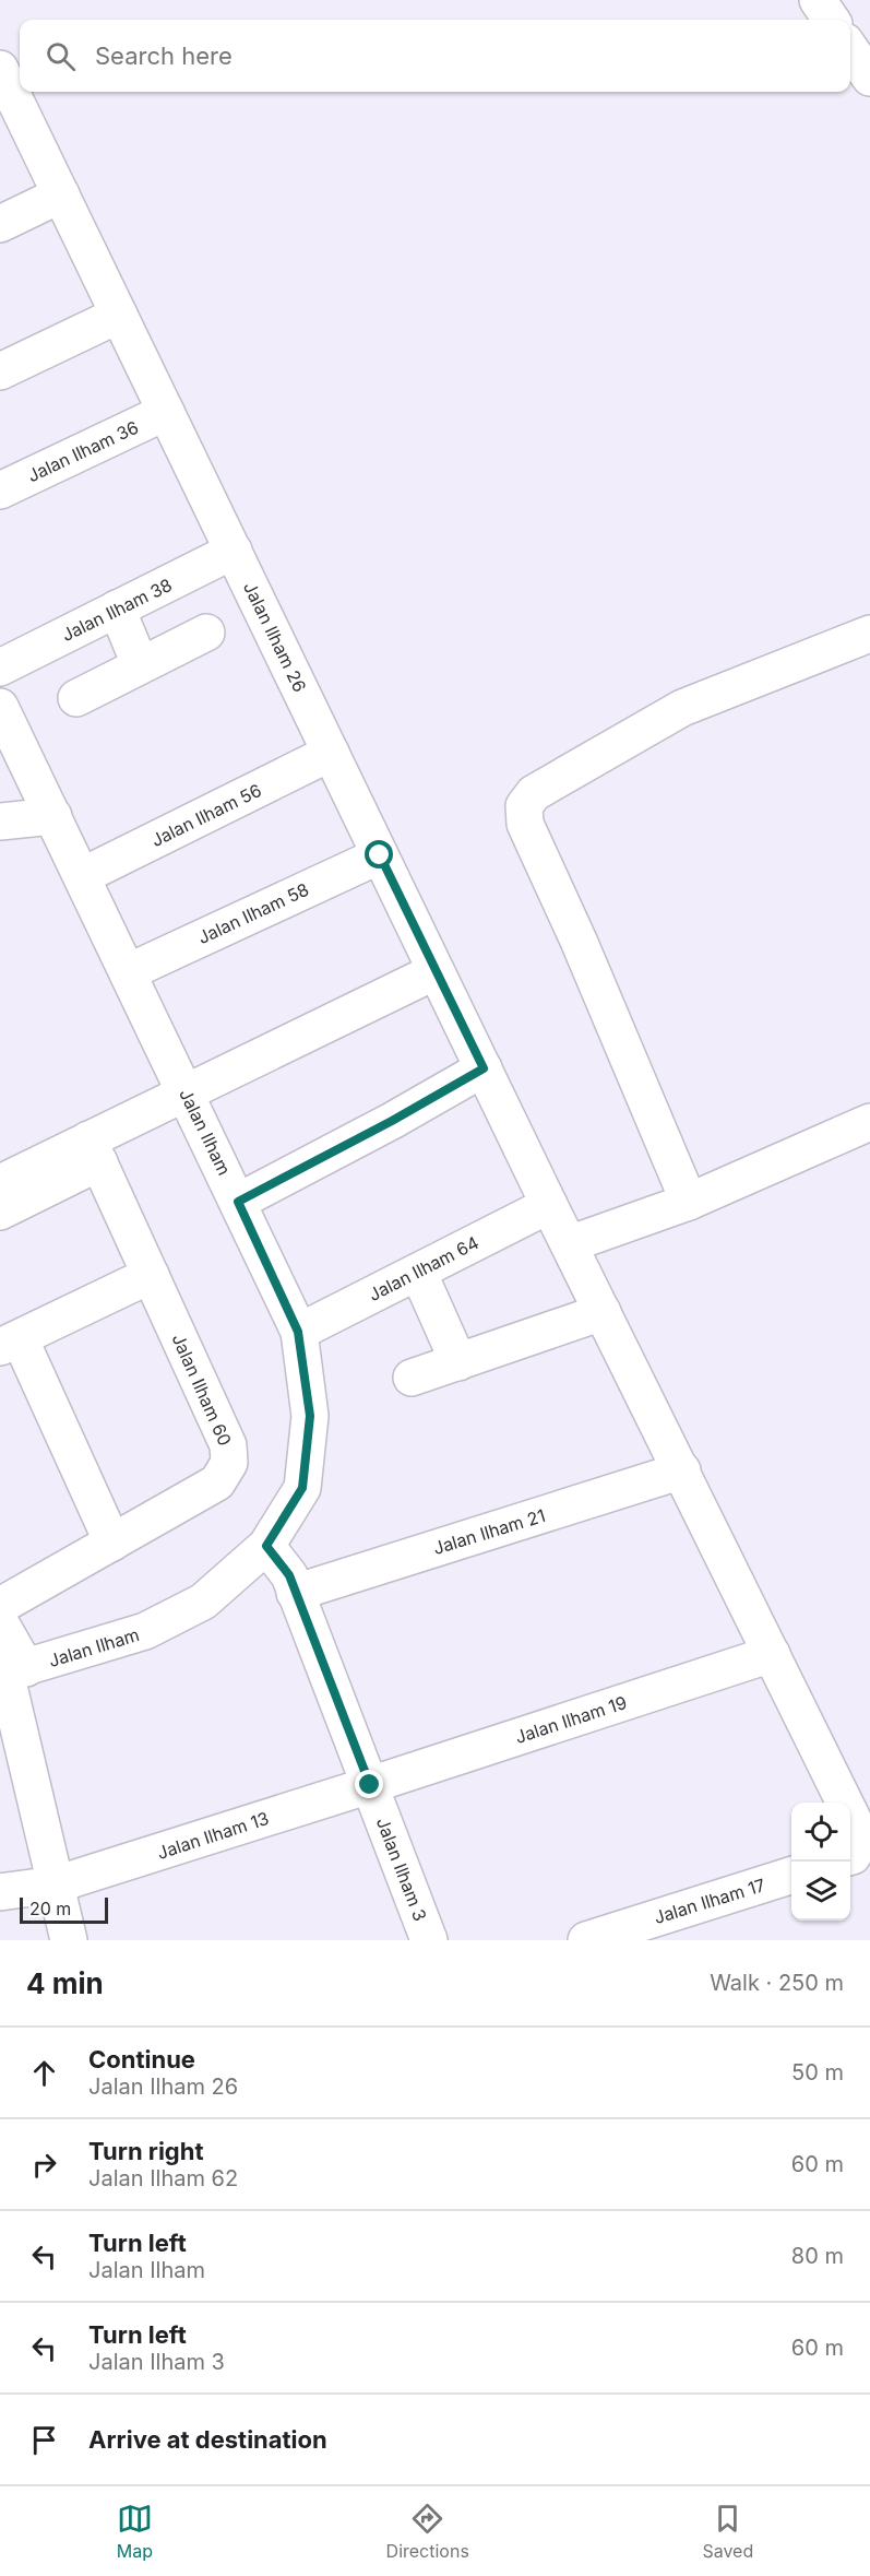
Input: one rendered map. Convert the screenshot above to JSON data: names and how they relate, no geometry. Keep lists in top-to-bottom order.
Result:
{
  "streets": {
    "street": [
      "Jalan Ilham 36",
      "Jalan Ilham 38",
      "Jalan Ilham 26",
      "Jalan Ilham 56",
      "Jalan Ilham 58",
      "Jalan Ilham",
      "Jalan Ilham 64",
      "Jalan Ilham 60",
      "Jalan Ilham 21",
      "Jalan Ilham 19",
      "Jalan Ilham 13",
      "Jalan Ilham 3",
      "Jalan Ilham 17"
    ]
  },
  "crossings": [
    ["Jalan Ilham 36", "Jalan Ilham 26"],
    ["Jalan Ilham 38", "Jalan Ilham 26"],
    ["Jalan Ilham 26", "Jalan Ilham 56"],
    ["Jalan Ilham 26", "Jalan Ilham 58"],
    ["Jalan Ilham 26", "Jalan Ilham 64"],
    ["Jalan Ilham 26", "Jalan Ilham 21"],
    ["Jalan Ilham 26", "Jalan Ilham 19"],
    ["Jalan Ilham 56", "Jalan Ilham"],
    ["Jalan Ilham 58", "Jalan Ilham"],
    ["Jalan Ilham", "Jalan Ilham 64"],
    ["Jalan Ilham", "Jalan Ilham 3"],
    ["Jalan Ilham 21", "Jalan Ilham 3"],
    ["Jalan Ilham 19", "Jalan Ilham 13"],
    ["Jalan Ilham 19", "Jalan Ilham 3"],
    ["Jalan Ilham 13", "Jalan Ilham 3"]
  ],
  "scale_bar": "20 m",
  "page": {
    "search": "Search here",
    "scale": "20 m",
    "heading": ["4 min", "Walk · 250 m"],
    "list": [
      ["Continue", "Jalan Ilham 26", "50 m"],
      ["Turn right", "Jalan Ilham 62", "60 m"],
      ["Turn left", "Jalan Ilham", "80 m"],
      ["Turn left", "Jalan Ilham 3", "60 m"],
      "Arrive at destination"
    ],
    "nav": ["Map", "Directions", "Saved"]
  }
}
